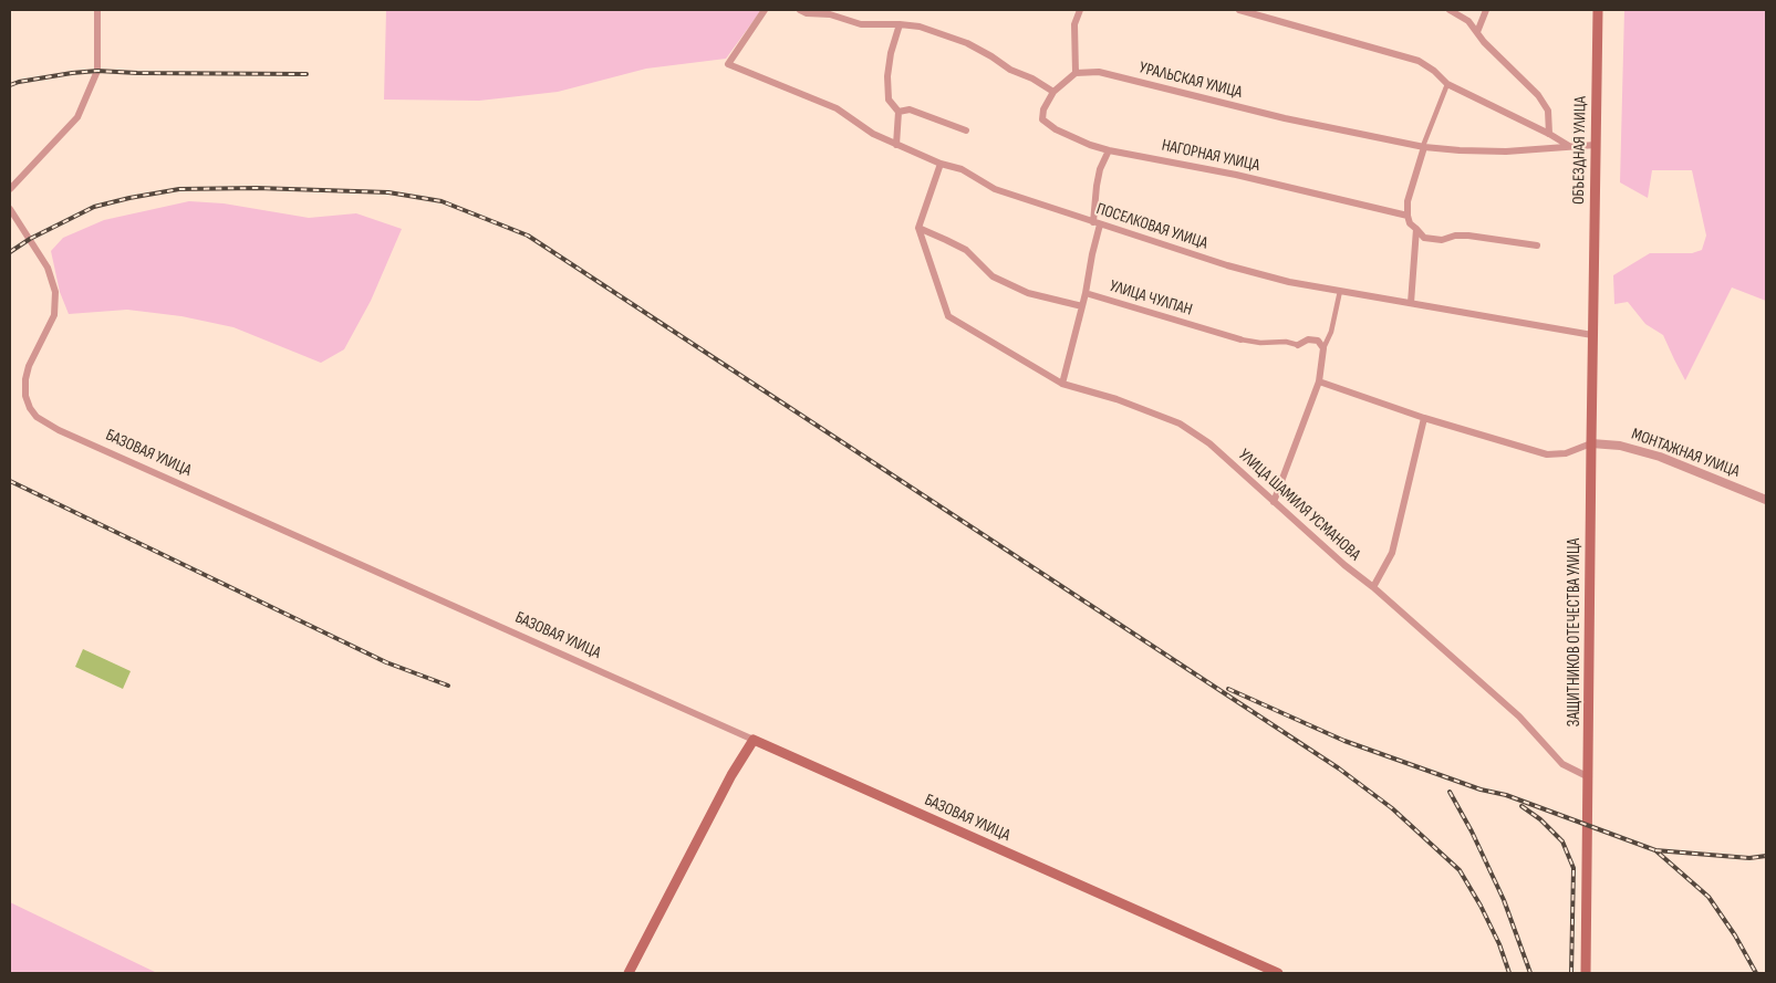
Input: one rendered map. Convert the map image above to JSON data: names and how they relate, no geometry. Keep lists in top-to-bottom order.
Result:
{
  "streets": {
    "main road": ["ОБЪЕЗДНАЯ УЛИЦА", "БАЗОВАЯ УЛИЦА", "ЗАЩИТНИКОВ ОТЕЧЕСТВА УЛИЦА"],
    "street": [
      "УРАЛЬСКАЯ УЛИЦА",
      "НАГОРНАЯ УЛИЦА",
      "ПОСЕЛКОВАЯ УЛИЦА",
      "УЛИЦА ЧУЛПАН",
      "МОНТАЖНАЯ УЛИЦА",
      "УЛИЦА ШАМИЛЯ УСМАНОВА"
    ]
  },
  "crossings": [
    ["УРАЛЬСКАЯ УЛИЦА", "ОБЪЕЗДНАЯ УЛИЦА"],
    ["ОБЪЕЗДНАЯ УЛИЦА", "ЗАЩИТНИКОВ ОТЕЧЕСТВА УЛИЦА"],
    ["ПОСЕЛКОВАЯ УЛИЦА", "ЗАЩИТНИКОВ ОТЕЧЕСТВА УЛИЦА"],
    ["УЛИЦА ЧУЛПАН", "УЛИЦА ШАМИЛЯ УСМАНОВА"],
    ["МОНТАЖНАЯ УЛИЦА", "ЗАЩИТНИКОВ ОТЕЧЕСТВА УЛИЦА"],
    ["УЛИЦА ШАМИЛЯ УСМАНОВА", "ЗАЩИТНИКОВ ОТЕЧЕСТВА УЛИЦА"]
  ]
}
